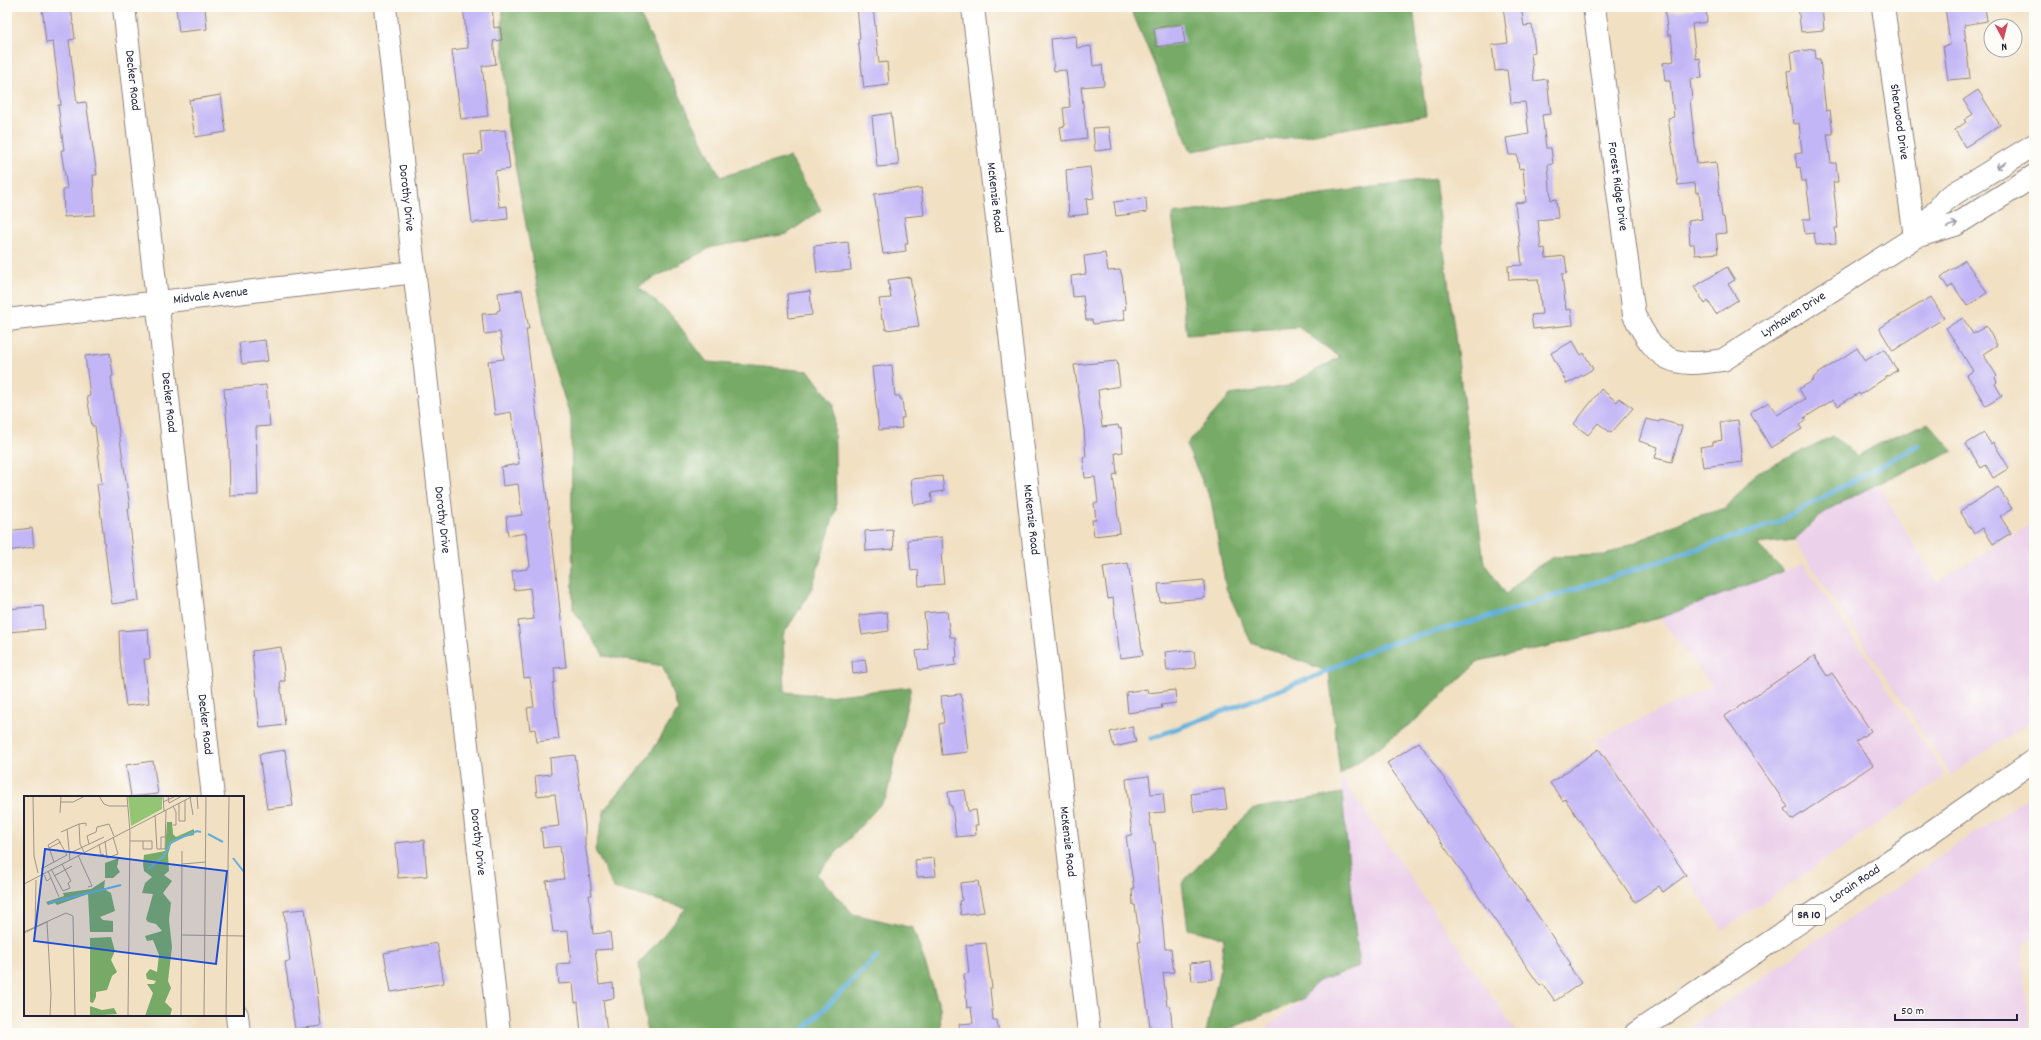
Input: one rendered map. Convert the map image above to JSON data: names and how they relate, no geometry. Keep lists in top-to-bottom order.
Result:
{
  "streets": {
    "street": [
      "Decker Road",
      "Sherwood Drive",
      "Forest Ridge Drive",
      "Dorothy Drive",
      "McKenzie Road",
      "Midvale Avenue",
      "Lynhaven Drive",
      "Lorain Road",
      "SR 10"
    ]
  },
  "crossings": [
    ["Decker Road", "Midvale Avenue"],
    ["Sherwood Drive", "Lynhaven Drive"],
    ["Forest Ridge Drive", "Lynhaven Drive"],
    ["Dorothy Drive", "Midvale Avenue"]
  ],
  "scale_bar": "50 m",
  "north": "bottom"
}
